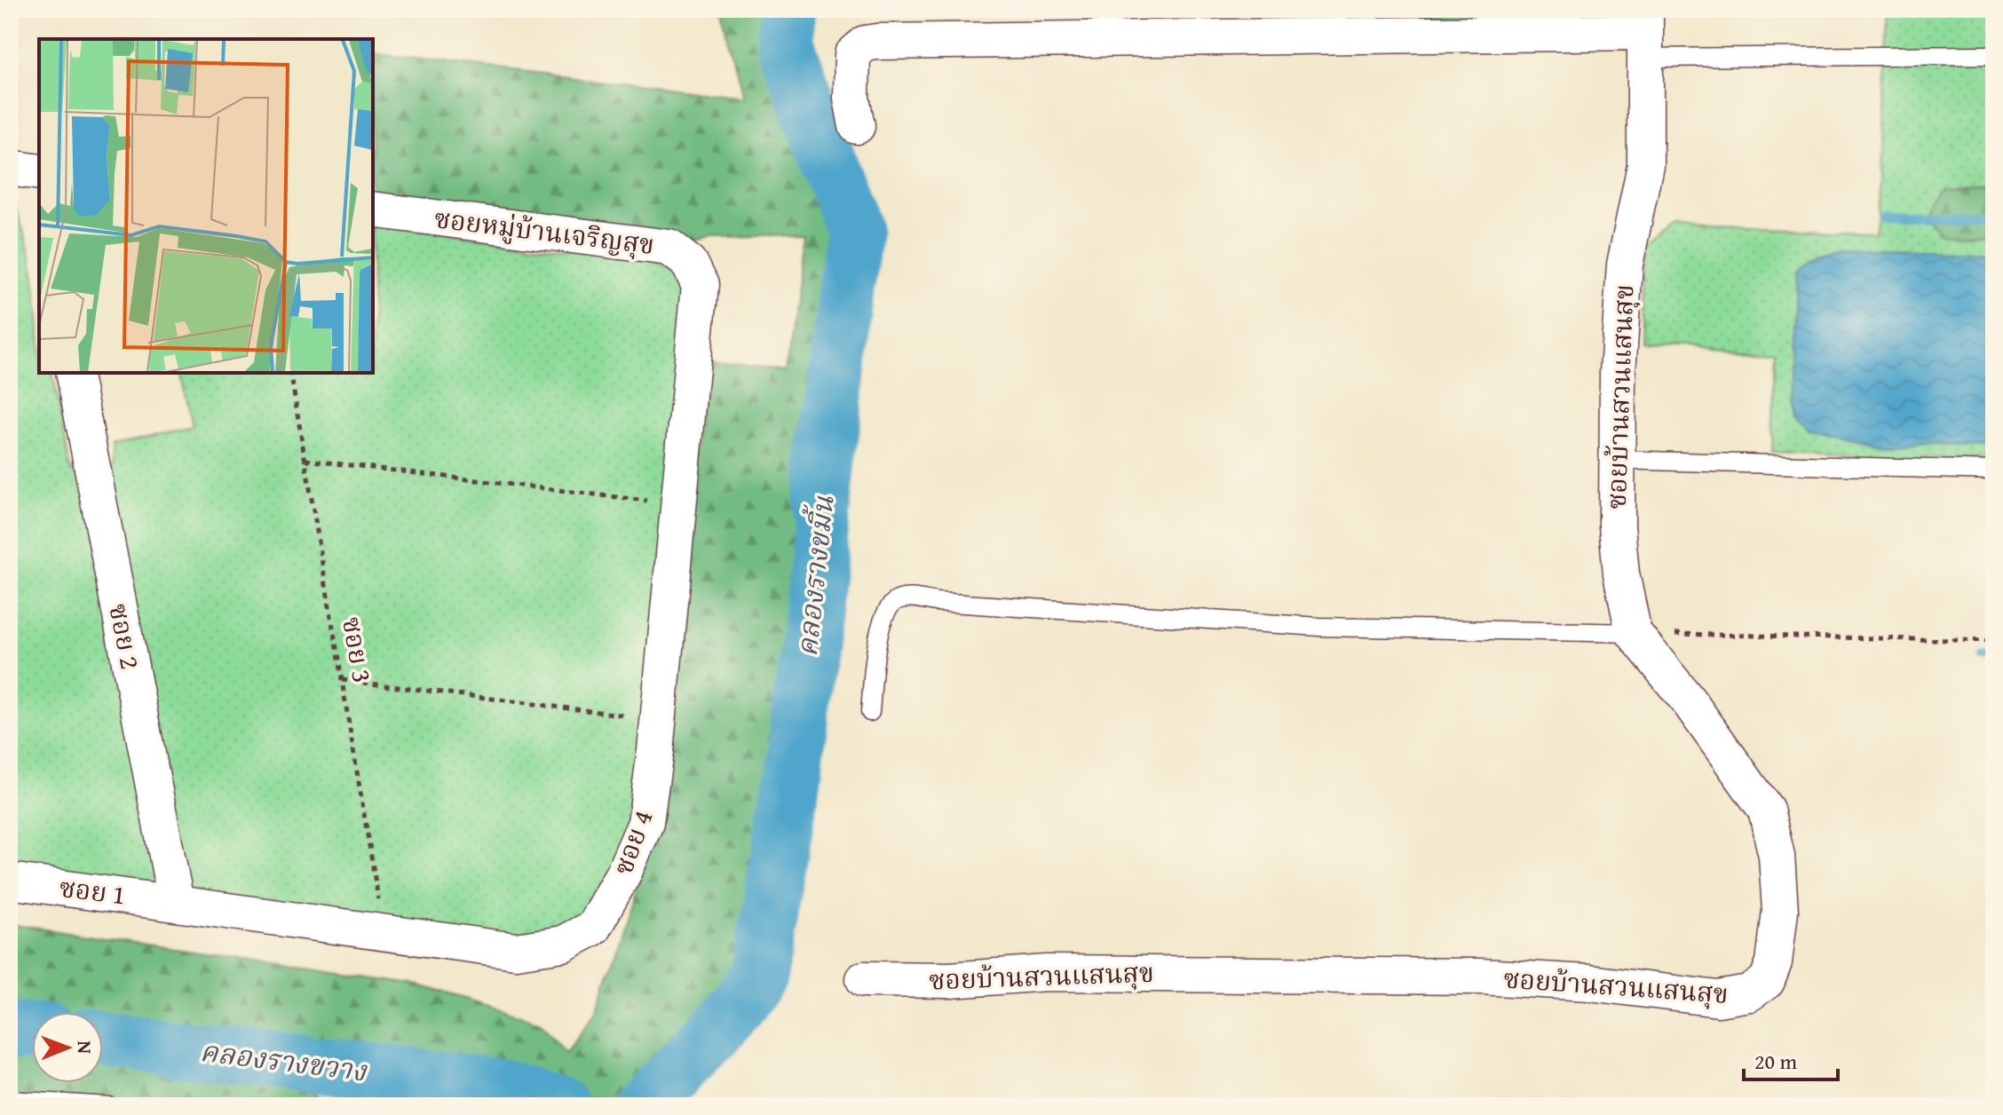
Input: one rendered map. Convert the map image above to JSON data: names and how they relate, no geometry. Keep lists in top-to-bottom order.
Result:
{
  "streets": {
    "street": [
      "ซอยหมู่บ้านเจริญสุข",
      "ซอยบ้านสวนแสนสุข",
      "ซอย 2",
      "ซอย 4",
      "ซอย 1"
    ],
    "path": ["ซอย 3"]
  },
  "crossings": [
    ["ซอยหมู่บ้านเจริญสุข", "ซอย 4"],
    ["ซอย 2", "ซอย 4"],
    ["ซอย 2", "ซอย 1"],
    ["ซอย 3", "ซอย 4"],
    ["ซอย 4", "ซอย 1"]
  ],
  "water": ["คลองรางขมิ้น", "คลองรางขวาง"],
  "scale_bar": "20 m",
  "north": "right"
}
